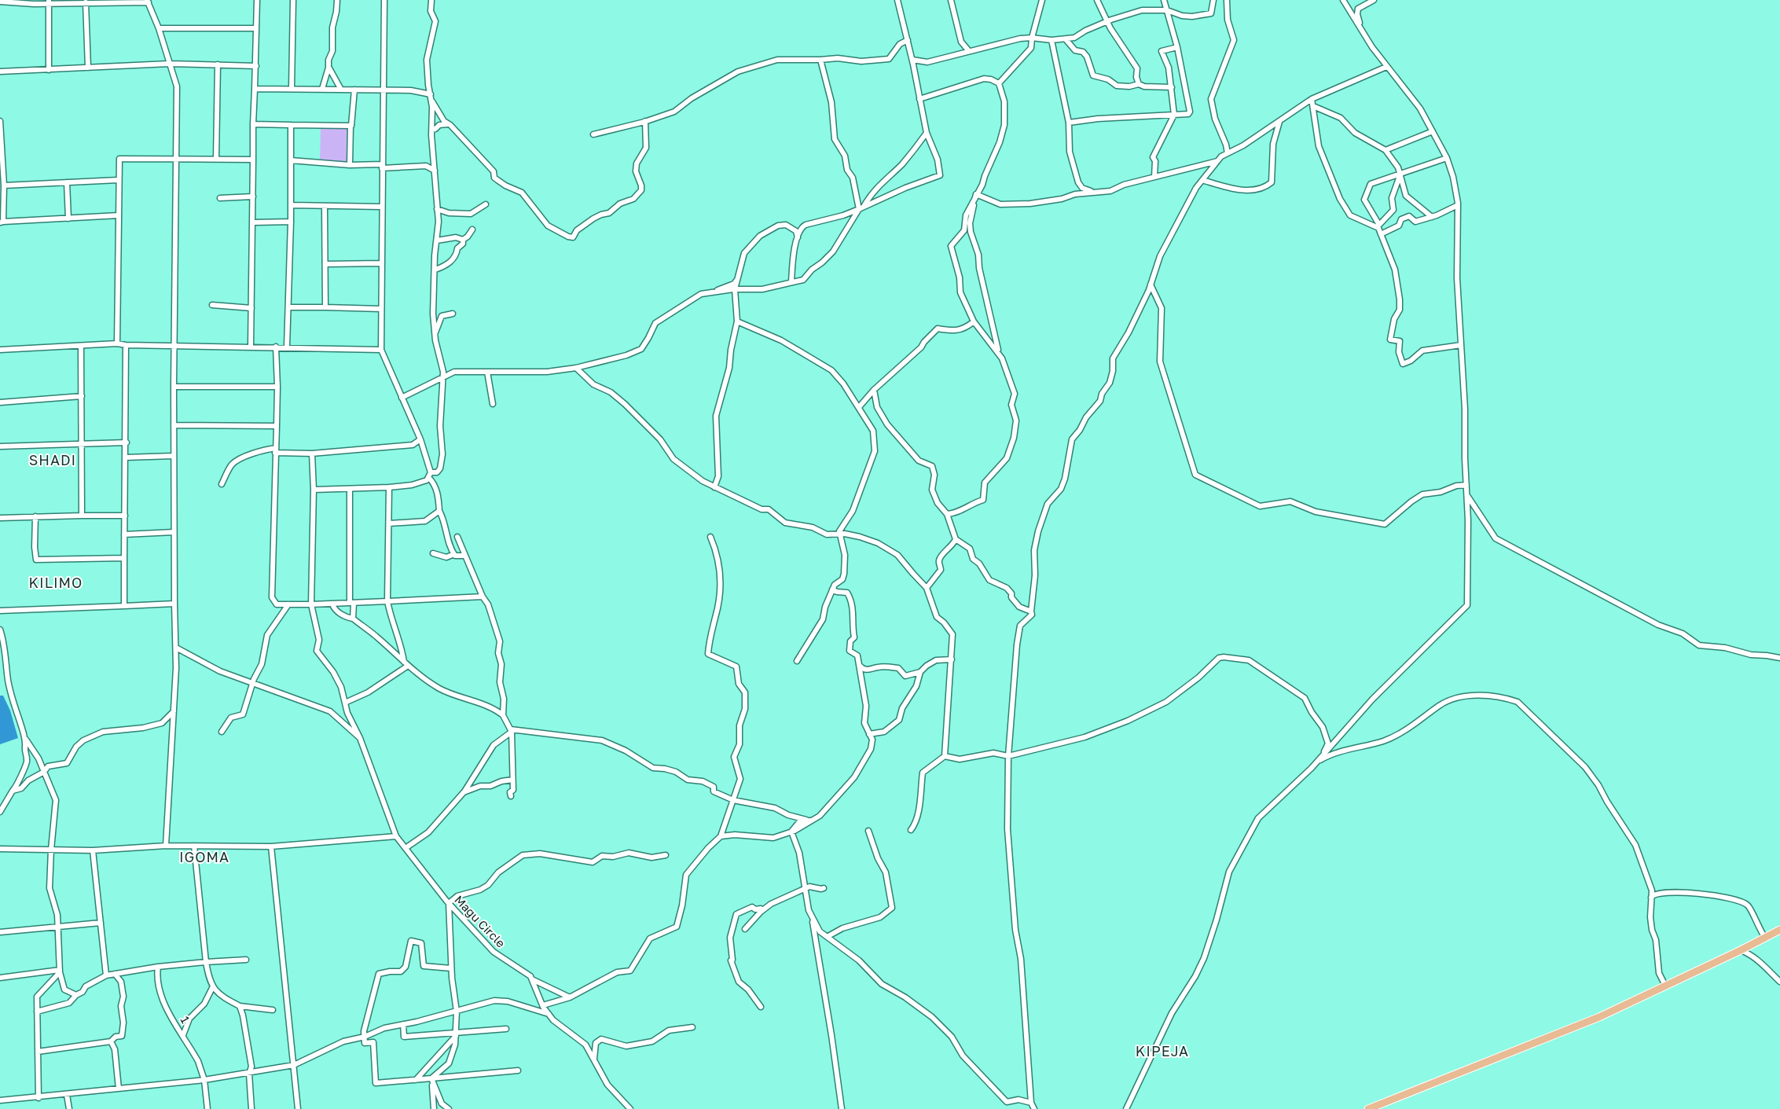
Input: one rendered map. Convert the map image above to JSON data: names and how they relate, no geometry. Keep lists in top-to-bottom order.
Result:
{
  "streets": {
    "street": ["Magu Circle", "1"]
  },
  "districts": [
    "SHADI",
    "KILIMO",
    "IGOMA",
    "KIPEJA"
  ]
}
